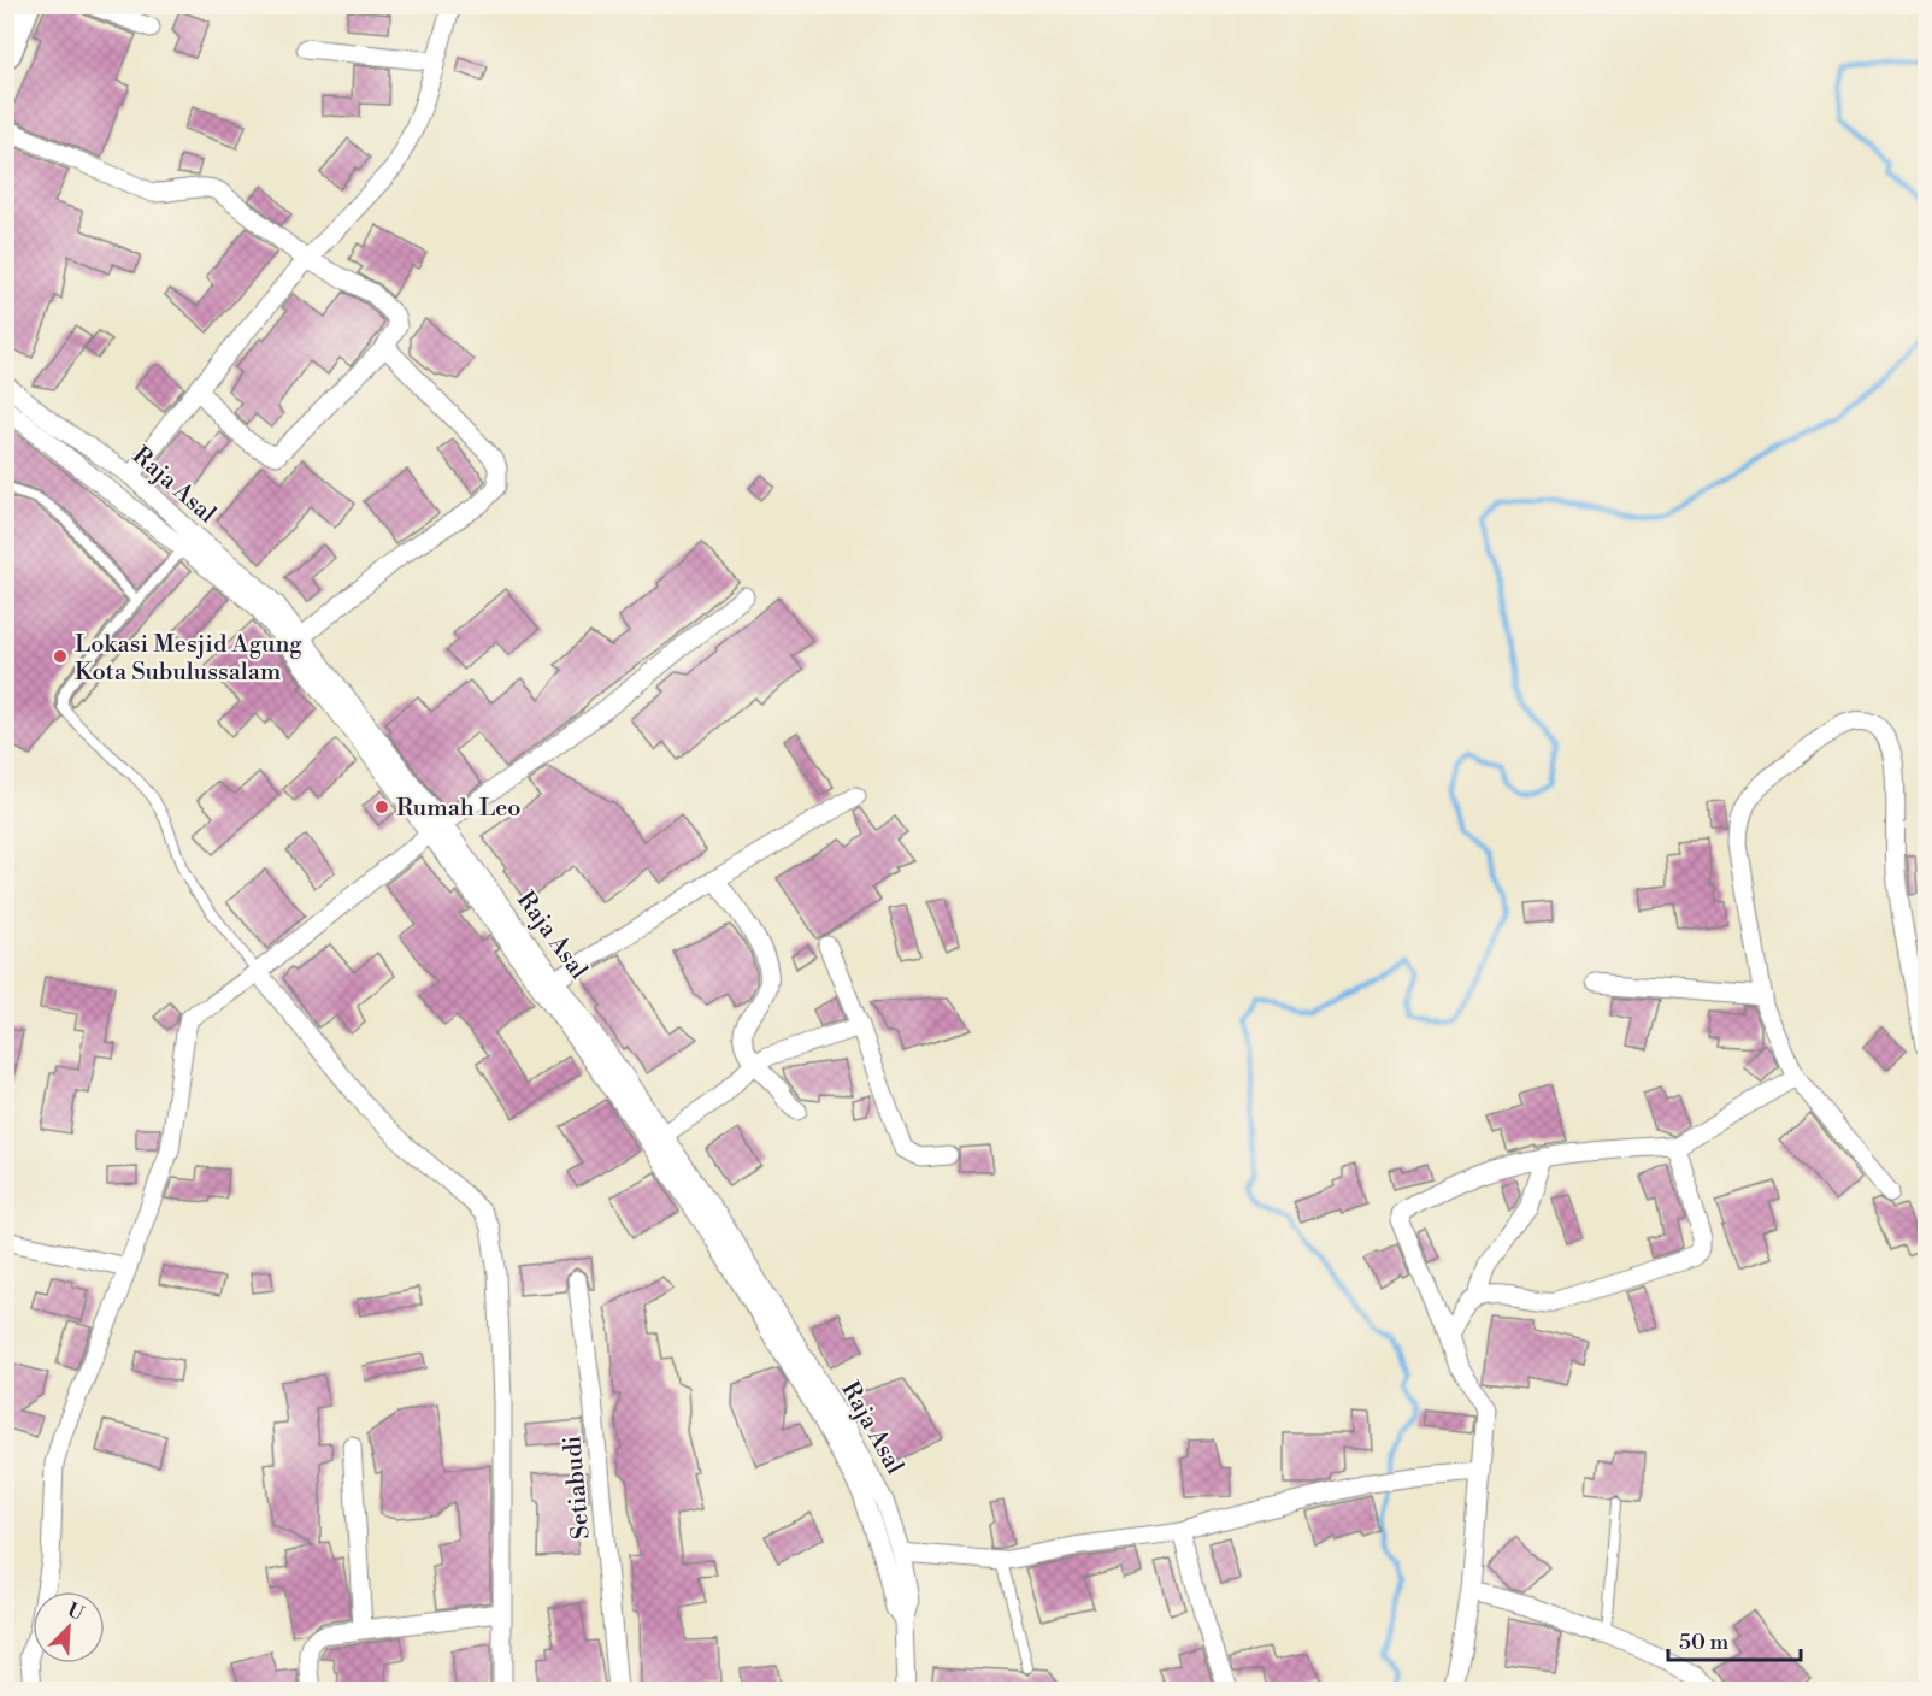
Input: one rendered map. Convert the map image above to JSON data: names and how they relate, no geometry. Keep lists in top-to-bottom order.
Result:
{
  "streets": {
    "street": ["Raja Asal", "Setiabudi"]
  },
  "places": ["Lokasi Mesjid Agung Kota Subulussalam", "Rumah Leo"],
  "scale_bar": "50 m",
  "north": "top right"
}
